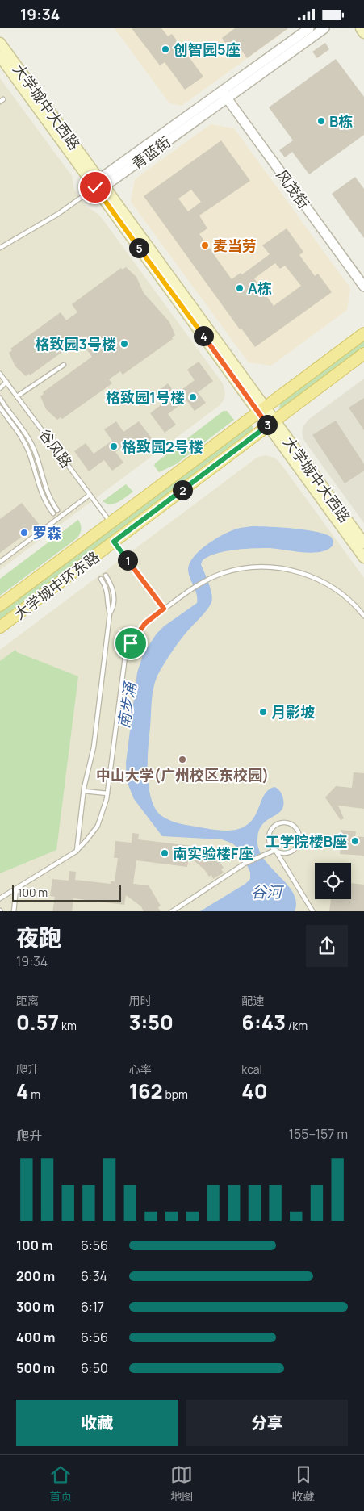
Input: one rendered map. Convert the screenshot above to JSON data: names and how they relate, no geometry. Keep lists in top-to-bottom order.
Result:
{
  "streets": {
    "main road": ["大学城中大西路", "大学城中环东路"],
    "street": ["青蓝街", "风茂街"],
    "lane": ["谷风路"]
  },
  "crossings": [
    ["大学城中大西路", "青蓝街"],
    ["大学城中大西路", "大学城中环东路"],
    ["青蓝街", "风茂街"],
    ["谷风路", "大学城中环东路"]
  ],
  "water": ["南步涌", "谷河"],
  "places": [
    "创智园5座",
    "B栋",
    "麦当劳",
    "A栋",
    "格致园3号楼",
    "格致园1号楼",
    "格致园2号楼",
    "罗森",
    "月影坡",
    "中山大学(广州校区东校园)",
    "工学院楼B座",
    "南实验楼F座"
  ],
  "scale_bar": "100 m",
  "page": {
    "status": "19:34",
    "pins": [
      "5",
      "4",
      "3",
      "2",
      "1"
    ],
    "scale": "100 m",
    "heading": ["夜跑", "19:34"],
    "stats": [
      ["距离", "0.57 km"],
      ["用时", "3:50"],
      ["配速", "6:43 /km"],
      ["爬升", "4 m"],
      ["心率", "162 bpm"],
      ["kcal", "40"]
    ],
    "chart": ["爬升", "155–157 m"],
    "list": [
      {
        "name": "100 m",
        "note": "6:56"
      },
      {
        "name": "200 m",
        "note": "6:34"
      },
      {
        "name": "300 m",
        "note": "6:17"
      },
      {
        "name": "400 m",
        "note": "6:56"
      },
      {
        "name": "500 m",
        "note": "6:50"
      }
    ],
    "buttons": ["收藏", "分享"],
    "tabs": ["首页", "地图", "收藏"]
  }
}
